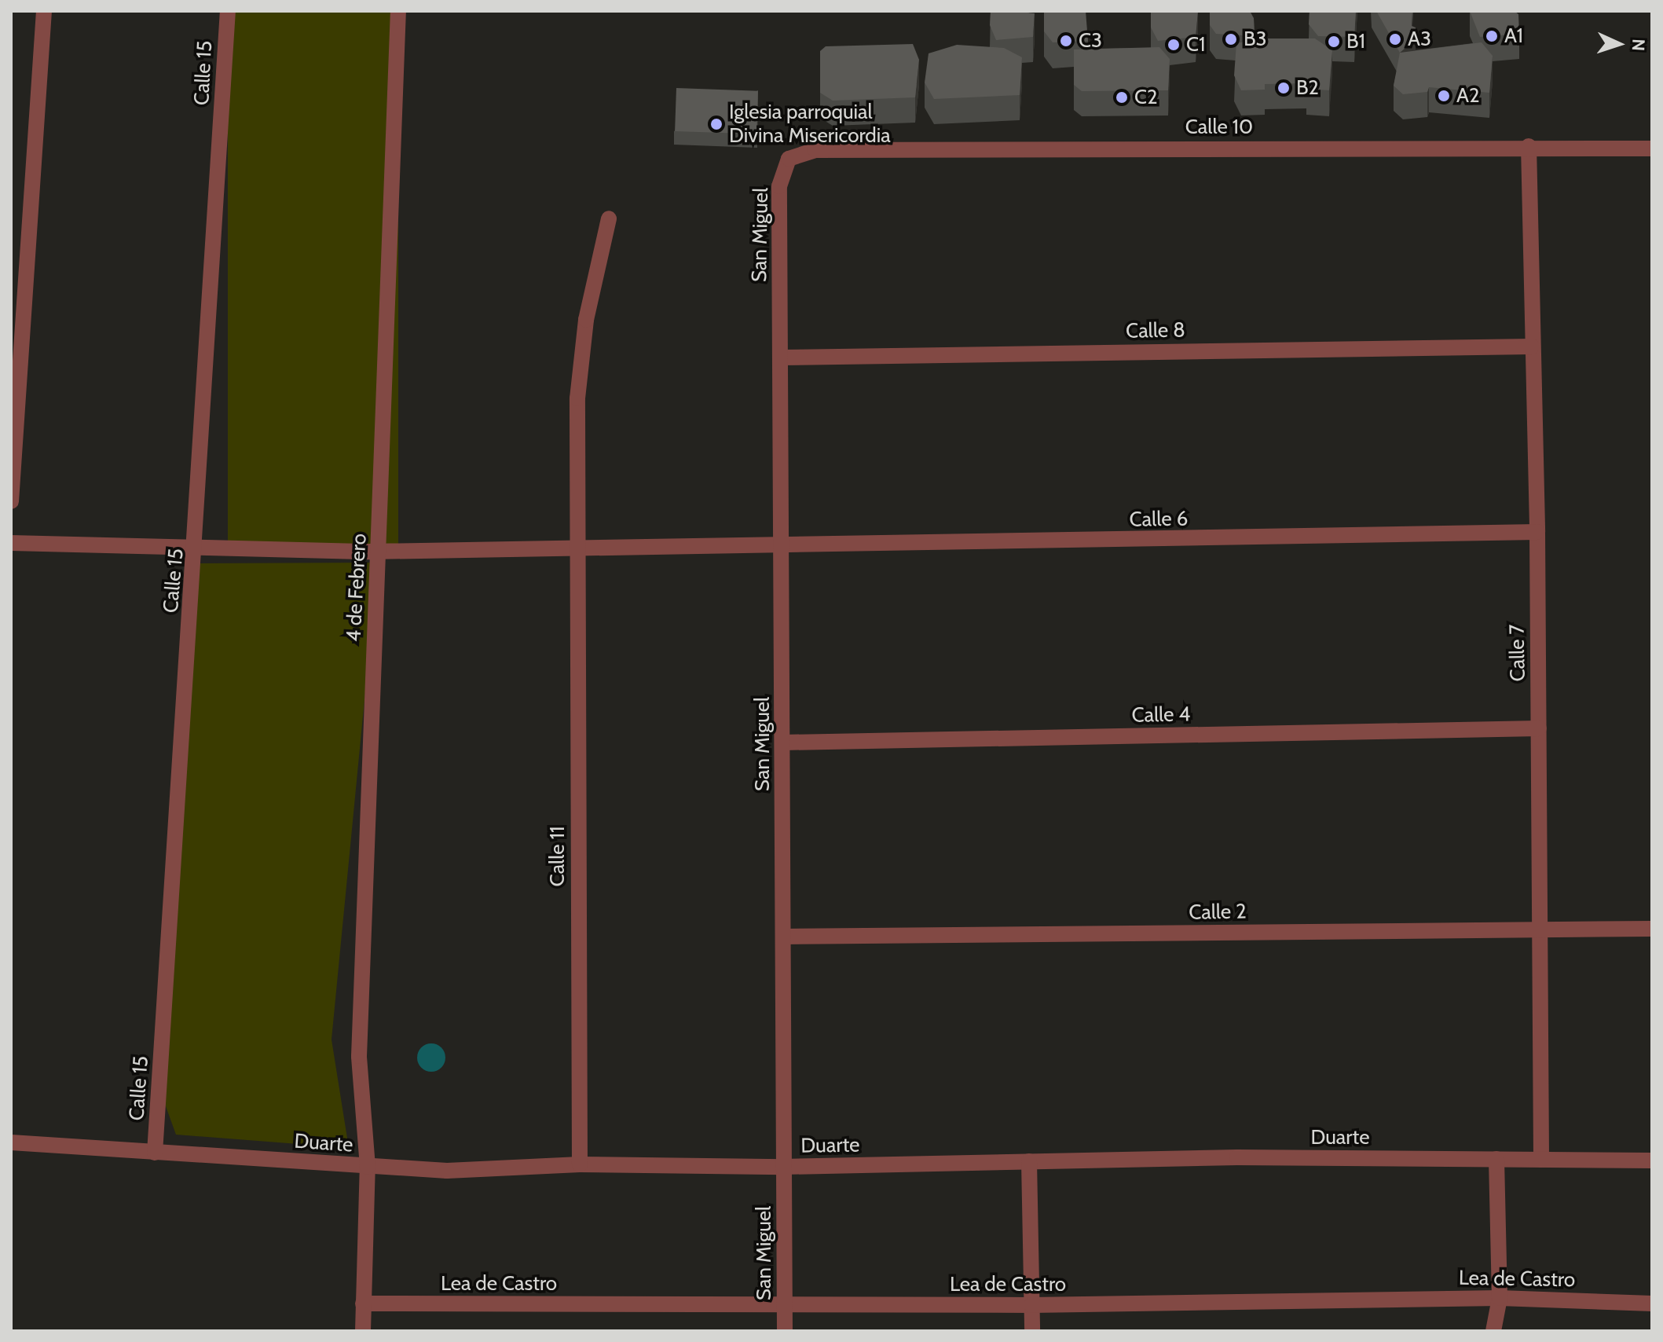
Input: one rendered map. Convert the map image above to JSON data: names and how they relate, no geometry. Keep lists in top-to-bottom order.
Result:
{
  "streets": {
    "street": [
      "Calle 15",
      "Calle 10",
      "San Miguel",
      "Calle 8",
      "Calle 6",
      "4 de Febrero",
      "Calle 7",
      "Calle 4",
      "Calle 11",
      "Calle 2",
      "Duarte",
      "Lea de Castro"
    ]
  },
  "crossings": [
    ["Calle 15", "Calle 6"],
    ["Calle 15", "Duarte"],
    ["Calle 10", "San Miguel"],
    ["Calle 10", "Calle 7"],
    ["San Miguel", "Calle 8"],
    ["San Miguel", "Calle 6"],
    ["San Miguel", "Calle 4"],
    ["San Miguel", "Calle 2"],
    ["San Miguel", "Duarte"],
    ["San Miguel", "Lea de Castro"],
    ["Calle 8", "Calle 7"],
    ["Calle 6", "4 de Febrero"],
    ["Calle 6", "Calle 7"],
    ["Calle 6", "Calle 11"],
    ["4 de Febrero", "Duarte"],
    ["4 de Febrero", "Lea de Castro"],
    ["Calle 7", "Calle 4"],
    ["Calle 7", "Calle 2"],
    ["Calle 7", "Duarte"],
    ["Calle 11", "Duarte"]
  ],
  "places": [
    "A1",
    "B3",
    "A3",
    "C3",
    "B1",
    "C1",
    "B2",
    "A2",
    "C2",
    "Iglesia parroquial Divina Misericordia"
  ],
  "north": "right"
}
